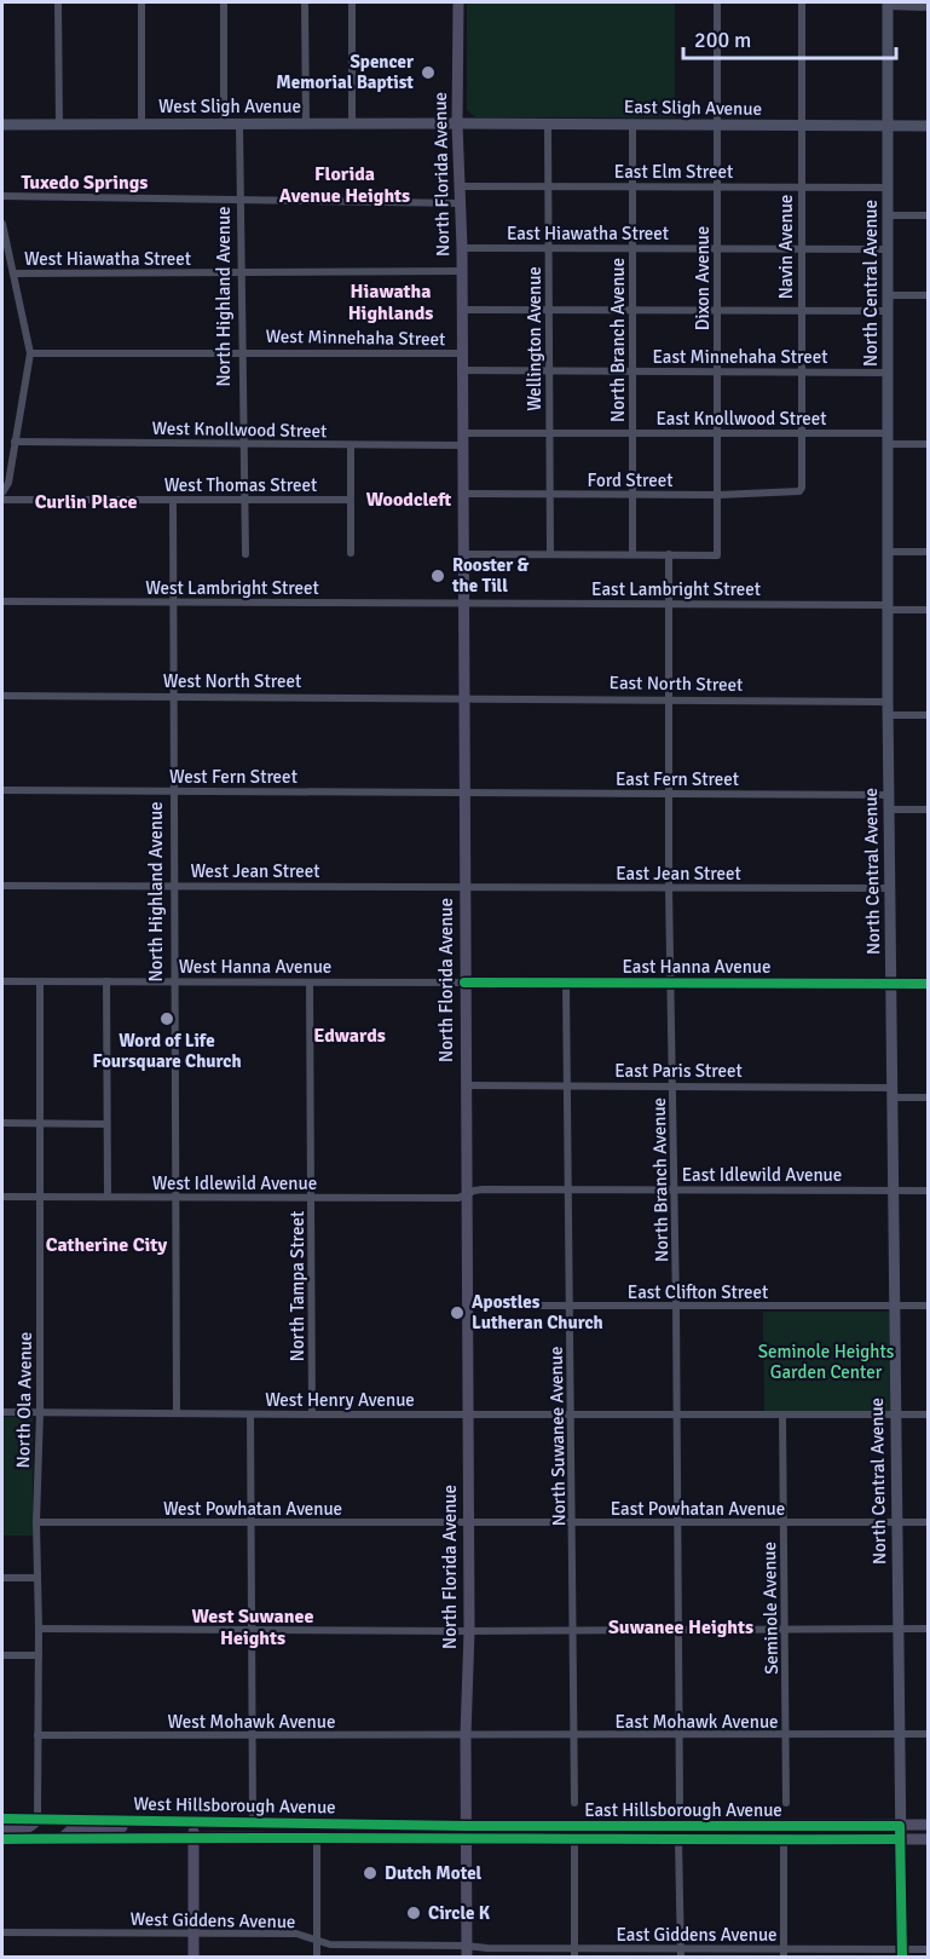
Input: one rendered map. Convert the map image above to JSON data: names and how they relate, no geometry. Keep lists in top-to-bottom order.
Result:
{
  "streets": {
    "main road": ["North Florida Avenue", "West Hillsborough Avenue", "East Hillsborough Avenue"],
    "street": [
      "West Sligh Avenue",
      "East Sligh Avenue",
      "East Elm Street",
      "East Hiawatha Street",
      "Navin Avenue",
      "West Hiawatha Street",
      "Dixon Avenue",
      "North Central Avenue",
      "North Highland Avenue",
      "West Minnehaha Street",
      "Wellington Avenue",
      "North Branch Avenue",
      "East Minnehaha Street",
      "East Knollwood Street",
      "West Knollwood Street",
      "Ford Street",
      "West Thomas Street",
      "West Lambright Street",
      "East Lambright Street",
      "West North Street",
      "East North Street",
      "West Fern Street",
      "East Fern Street",
      "West Jean Street",
      "East Jean Street",
      "West Hanna Avenue",
      "East Hanna Avenue",
      "East Paris Street",
      "East Idlewild Avenue",
      "West Idlewild Avenue",
      "North Tampa Street",
      "East Clifton Street",
      "North Ola Avenue",
      "West Henry Avenue",
      "North Suwanee Avenue",
      "West Powhatan Avenue",
      "East Powhatan Avenue",
      "Seminole Avenue",
      "West Mohawk Avenue",
      "East Mohawk Avenue",
      "West Giddens Avenue",
      "East Giddens Avenue"
    ]
  },
  "crossings": [
    ["West Sligh Avenue", "East Sligh Avenue"],
    ["West Sligh Avenue", "North Florida Avenue"],
    ["West Sligh Avenue", "North Highland Avenue"],
    ["East Sligh Avenue", "North Florida Avenue"],
    ["East Sligh Avenue", "Navin Avenue"],
    ["East Sligh Avenue", "Dixon Avenue"],
    ["East Sligh Avenue", "North Central Avenue"],
    ["East Sligh Avenue", "Wellington Avenue"],
    ["East Sligh Avenue", "North Branch Avenue"],
    ["East Elm Street", "North Florida Avenue"],
    ["East Elm Street", "Navin Avenue"],
    ["East Elm Street", "Dixon Avenue"],
    ["East Elm Street", "North Central Avenue"],
    ["East Elm Street", "Wellington Avenue"],
    ["East Elm Street", "North Branch Avenue"],
    ["North Florida Avenue", "East Hiawatha Street"],
    ["North Florida Avenue", "West Hiawatha Street"],
    ["North Florida Avenue", "West Minnehaha Street"],
    ["North Florida Avenue", "East Minnehaha Street"],
    ["North Florida Avenue", "East Knollwood Street"],
    ["North Florida Avenue", "West Knollwood Street"],
    ["North Florida Avenue", "Ford Street"],
    ["North Florida Avenue", "West Lambright Street"],
    ["North Florida Avenue", "East Lambright Street"],
    ["North Florida Avenue", "West North Street"],
    ["North Florida Avenue", "East North Street"],
    ["North Florida Avenue", "West Fern Street"],
    ["North Florida Avenue", "East Fern Street"],
    ["North Florida Avenue", "West Jean Street"],
    ["North Florida Avenue", "East Jean Street"],
    ["North Florida Avenue", "West Hanna Avenue"],
    ["North Florida Avenue", "East Hanna Avenue"],
    ["North Florida Avenue", "East Paris Street"],
    ["North Florida Avenue", "East Idlewild Avenue"],
    ["North Florida Avenue", "West Idlewild Avenue"],
    ["North Florida Avenue", "East Clifton Street"],
    ["North Florida Avenue", "West Henry Avenue"],
    ["North Florida Avenue", "West Powhatan Avenue"],
    ["North Florida Avenue", "East Powhatan Avenue"],
    ["North Florida Avenue", "West Mohawk Avenue"],
    ["North Florida Avenue", "East Mohawk Avenue"],
    ["North Florida Avenue", "West Hillsborough Avenue"],
    ["North Florida Avenue", "East Hillsborough Avenue"],
    ["North Florida Avenue", "West Giddens Avenue"],
    ["North Florida Avenue", "East Giddens Avenue"],
    ["East Hiawatha Street", "Navin Avenue"],
    ["East Hiawatha Street", "Dixon Avenue"],
    ["East Hiawatha Street", "North Central Avenue"],
    ["East Hiawatha Street", "Wellington Avenue"],
    ["East Hiawatha Street", "North Branch Avenue"],
    ["Navin Avenue", "East Minnehaha Street"],
    ["Navin Avenue", "East Knollwood Street"],
    ["Navin Avenue", "Ford Street"],
    ["West Hiawatha Street", "North Highland Avenue"],
    ["Dixon Avenue", "North Branch Avenue"],
    ["Dixon Avenue", "East Minnehaha Street"],
    ["Dixon Avenue", "East Knollwood Street"],
    ["Dixon Avenue", "Ford Street"],
    ["North Central Avenue", "East Minnehaha Street"],
    ["North Central Avenue", "East Knollwood Street"],
    ["North Central Avenue", "East Lambright Street"],
    ["North Central Avenue", "East North Street"],
    ["North Central Avenue", "East Fern Street"],
    ["North Central Avenue", "East Jean Street"],
    ["North Central Avenue", "East Hanna Avenue"],
    ["North Central Avenue", "East Paris Street"],
    ["North Central Avenue", "East Idlewild Avenue"],
    ["North Central Avenue", "East Clifton Street"],
    ["North Central Avenue", "West Henry Avenue"],
    ["North Central Avenue", "East Powhatan Avenue"],
    ["North Central Avenue", "East Mohawk Avenue"],
    ["North Central Avenue", "East Hillsborough Avenue"],
    ["North Central Avenue", "East Giddens Avenue"],
    ["North Highland Avenue", "West Minnehaha Street"],
    ["North Highland Avenue", "West Knollwood Street"],
    ["North Highland Avenue", "West Thomas Street"],
    ["North Highland Avenue", "West Lambright Street"],
    ["North Highland Avenue", "West North Street"],
    ["North Highland Avenue", "West Fern Street"],
    ["North Highland Avenue", "West Jean Street"],
    ["North Highland Avenue", "West Hanna Avenue"],
    ["North Highland Avenue", "West Idlewild Avenue"],
    ["North Highland Avenue", "West Henry Avenue"],
    ["Wellington Avenue", "East Minnehaha Street"],
    ["Wellington Avenue", "East Knollwood Street"],
    ["Wellington Avenue", "Ford Street"],
    ["North Branch Avenue", "East Minnehaha Street"],
    ["North Branch Avenue", "East Knollwood Street"],
    ["North Branch Avenue", "Ford Street"],
    ["North Branch Avenue", "East Lambright Street"],
    ["North Branch Avenue", "East North Street"],
    ["North Branch Avenue", "East Fern Street"],
    ["North Branch Avenue", "East Jean Street"],
    ["North Branch Avenue", "East Hanna Avenue"],
    ["North Branch Avenue", "East Paris Street"],
    ["North Branch Avenue", "East Idlewild Avenue"],
    ["North Branch Avenue", "East Clifton Street"],
    ["North Branch Avenue", "West Henry Avenue"],
    ["North Branch Avenue", "East Powhatan Avenue"],
    ["North Branch Avenue", "East Mohawk Avenue"],
    ["West Lambright Street", "East Lambright Street"],
    ["West North Street", "East North Street"],
    ["West Fern Street", "East Fern Street"],
    ["West Jean Street", "East Jean Street"],
    ["West Hanna Avenue", "East Hanna Avenue"],
    ["West Hanna Avenue", "North Tampa Street"],
    ["West Hanna Avenue", "North Ola Avenue"],
    ["East Hanna Avenue", "North Suwanee Avenue"],
    ["East Paris Street", "North Suwanee Avenue"],
    ["East Idlewild Avenue", "West Idlewild Avenue"],
    ["East Idlewild Avenue", "North Suwanee Avenue"],
    ["West Idlewild Avenue", "North Tampa Street"],
    ["West Idlewild Avenue", "North Ola Avenue"],
    ["North Tampa Street", "West Henry Avenue"],
    ["East Clifton Street", "North Suwanee Avenue"],
    ["North Ola Avenue", "West Henry Avenue"],
    ["North Ola Avenue", "West Powhatan Avenue"],
    ["North Ola Avenue", "West Mohawk Avenue"],
    ["North Ola Avenue", "West Hillsborough Avenue"],
    ["West Henry Avenue", "North Suwanee Avenue"],
    ["West Henry Avenue", "Seminole Avenue"],
    ["North Suwanee Avenue", "East Powhatan Avenue"],
    ["North Suwanee Avenue", "East Mohawk Avenue"],
    ["West Powhatan Avenue", "East Powhatan Avenue"],
    ["East Powhatan Avenue", "Seminole Avenue"],
    ["Seminole Avenue", "East Mohawk Avenue"],
    ["West Mohawk Avenue", "East Mohawk Avenue"],
    ["West Hillsborough Avenue", "East Hillsborough Avenue"],
    ["West Giddens Avenue", "East Giddens Avenue"]
  ],
  "districts": [
    "Florida Avenue Heights",
    "Tuxedo Springs",
    "Hiawatha Highlands",
    "Woodcleft",
    "Curlin Place",
    "Edwards",
    "Catherine City",
    "West Suwanee Heights",
    "Suwanee Heights"
  ],
  "parks": ["Seminole Heights Garden Center"],
  "places": [
    "Spencer Memorial Baptist",
    "Rooster & the Till",
    "Word of Life Foursquare Church",
    "Apostles Lutheran Church",
    "Dutch Motel",
    "Circle K"
  ],
  "scale_bar": "200 m"
}
